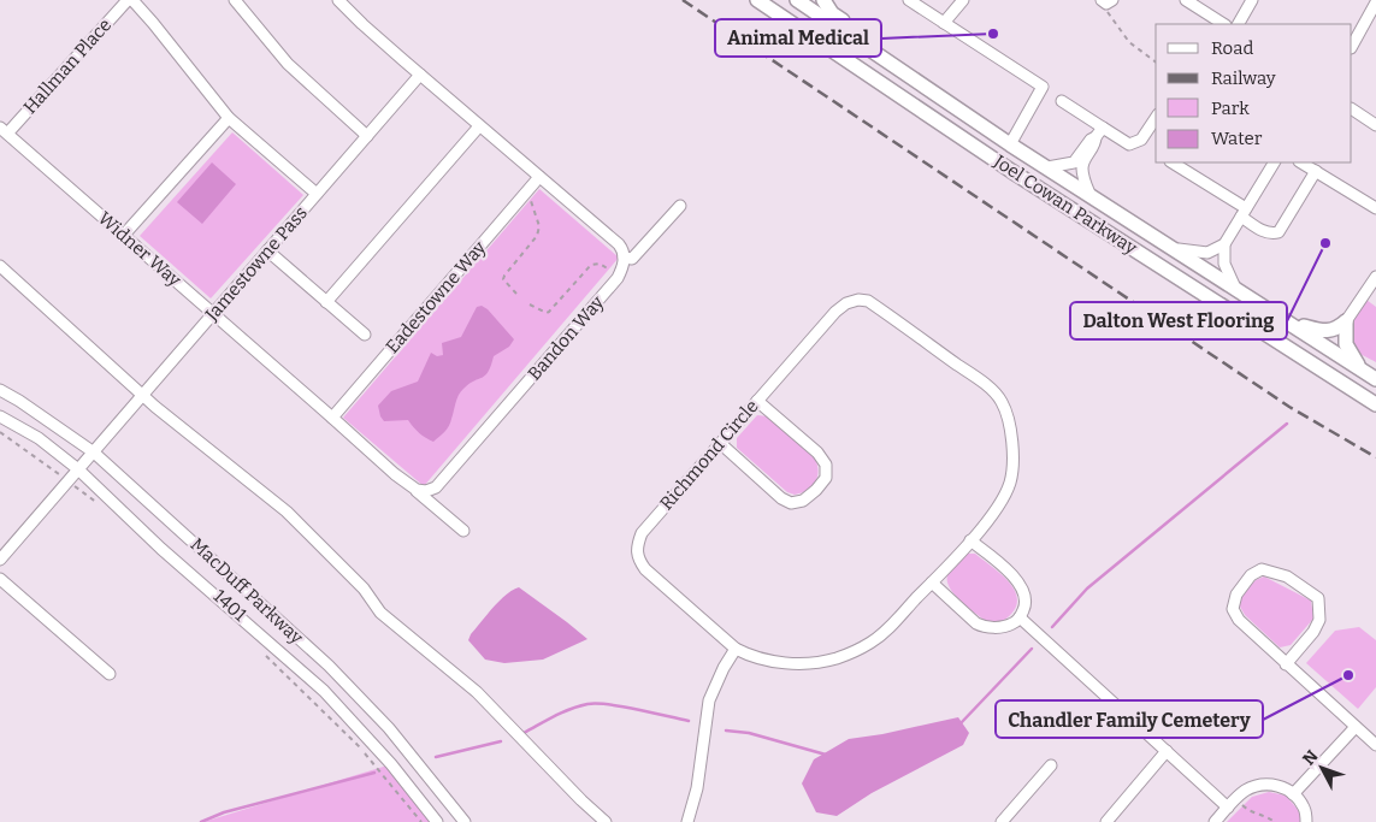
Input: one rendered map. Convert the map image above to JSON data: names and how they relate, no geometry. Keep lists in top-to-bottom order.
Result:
{
  "streets": {
    "main road": ["Joel Cowan Parkway"],
    "street": [
      "Hallman Place",
      "Widner Way",
      "Jamestowne Pass",
      "Eadestowne Way",
      "Bandon Way",
      "Richmond Circle",
      "MacDuff Parkway"
    ]
  },
  "crossings": [
    ["Hallman Place", "Widner Way"],
    ["Widner Way", "Jamestowne Pass"],
    ["Jamestowne Pass", "MacDuff Parkway"]
  ],
  "places": ["Animal Medical", "Dalton West Flooring", "Chandler Family Cemetery"],
  "legend": [
    "Road",
    "Railway",
    "Park",
    "Water"
  ],
  "north": "top left"
}
